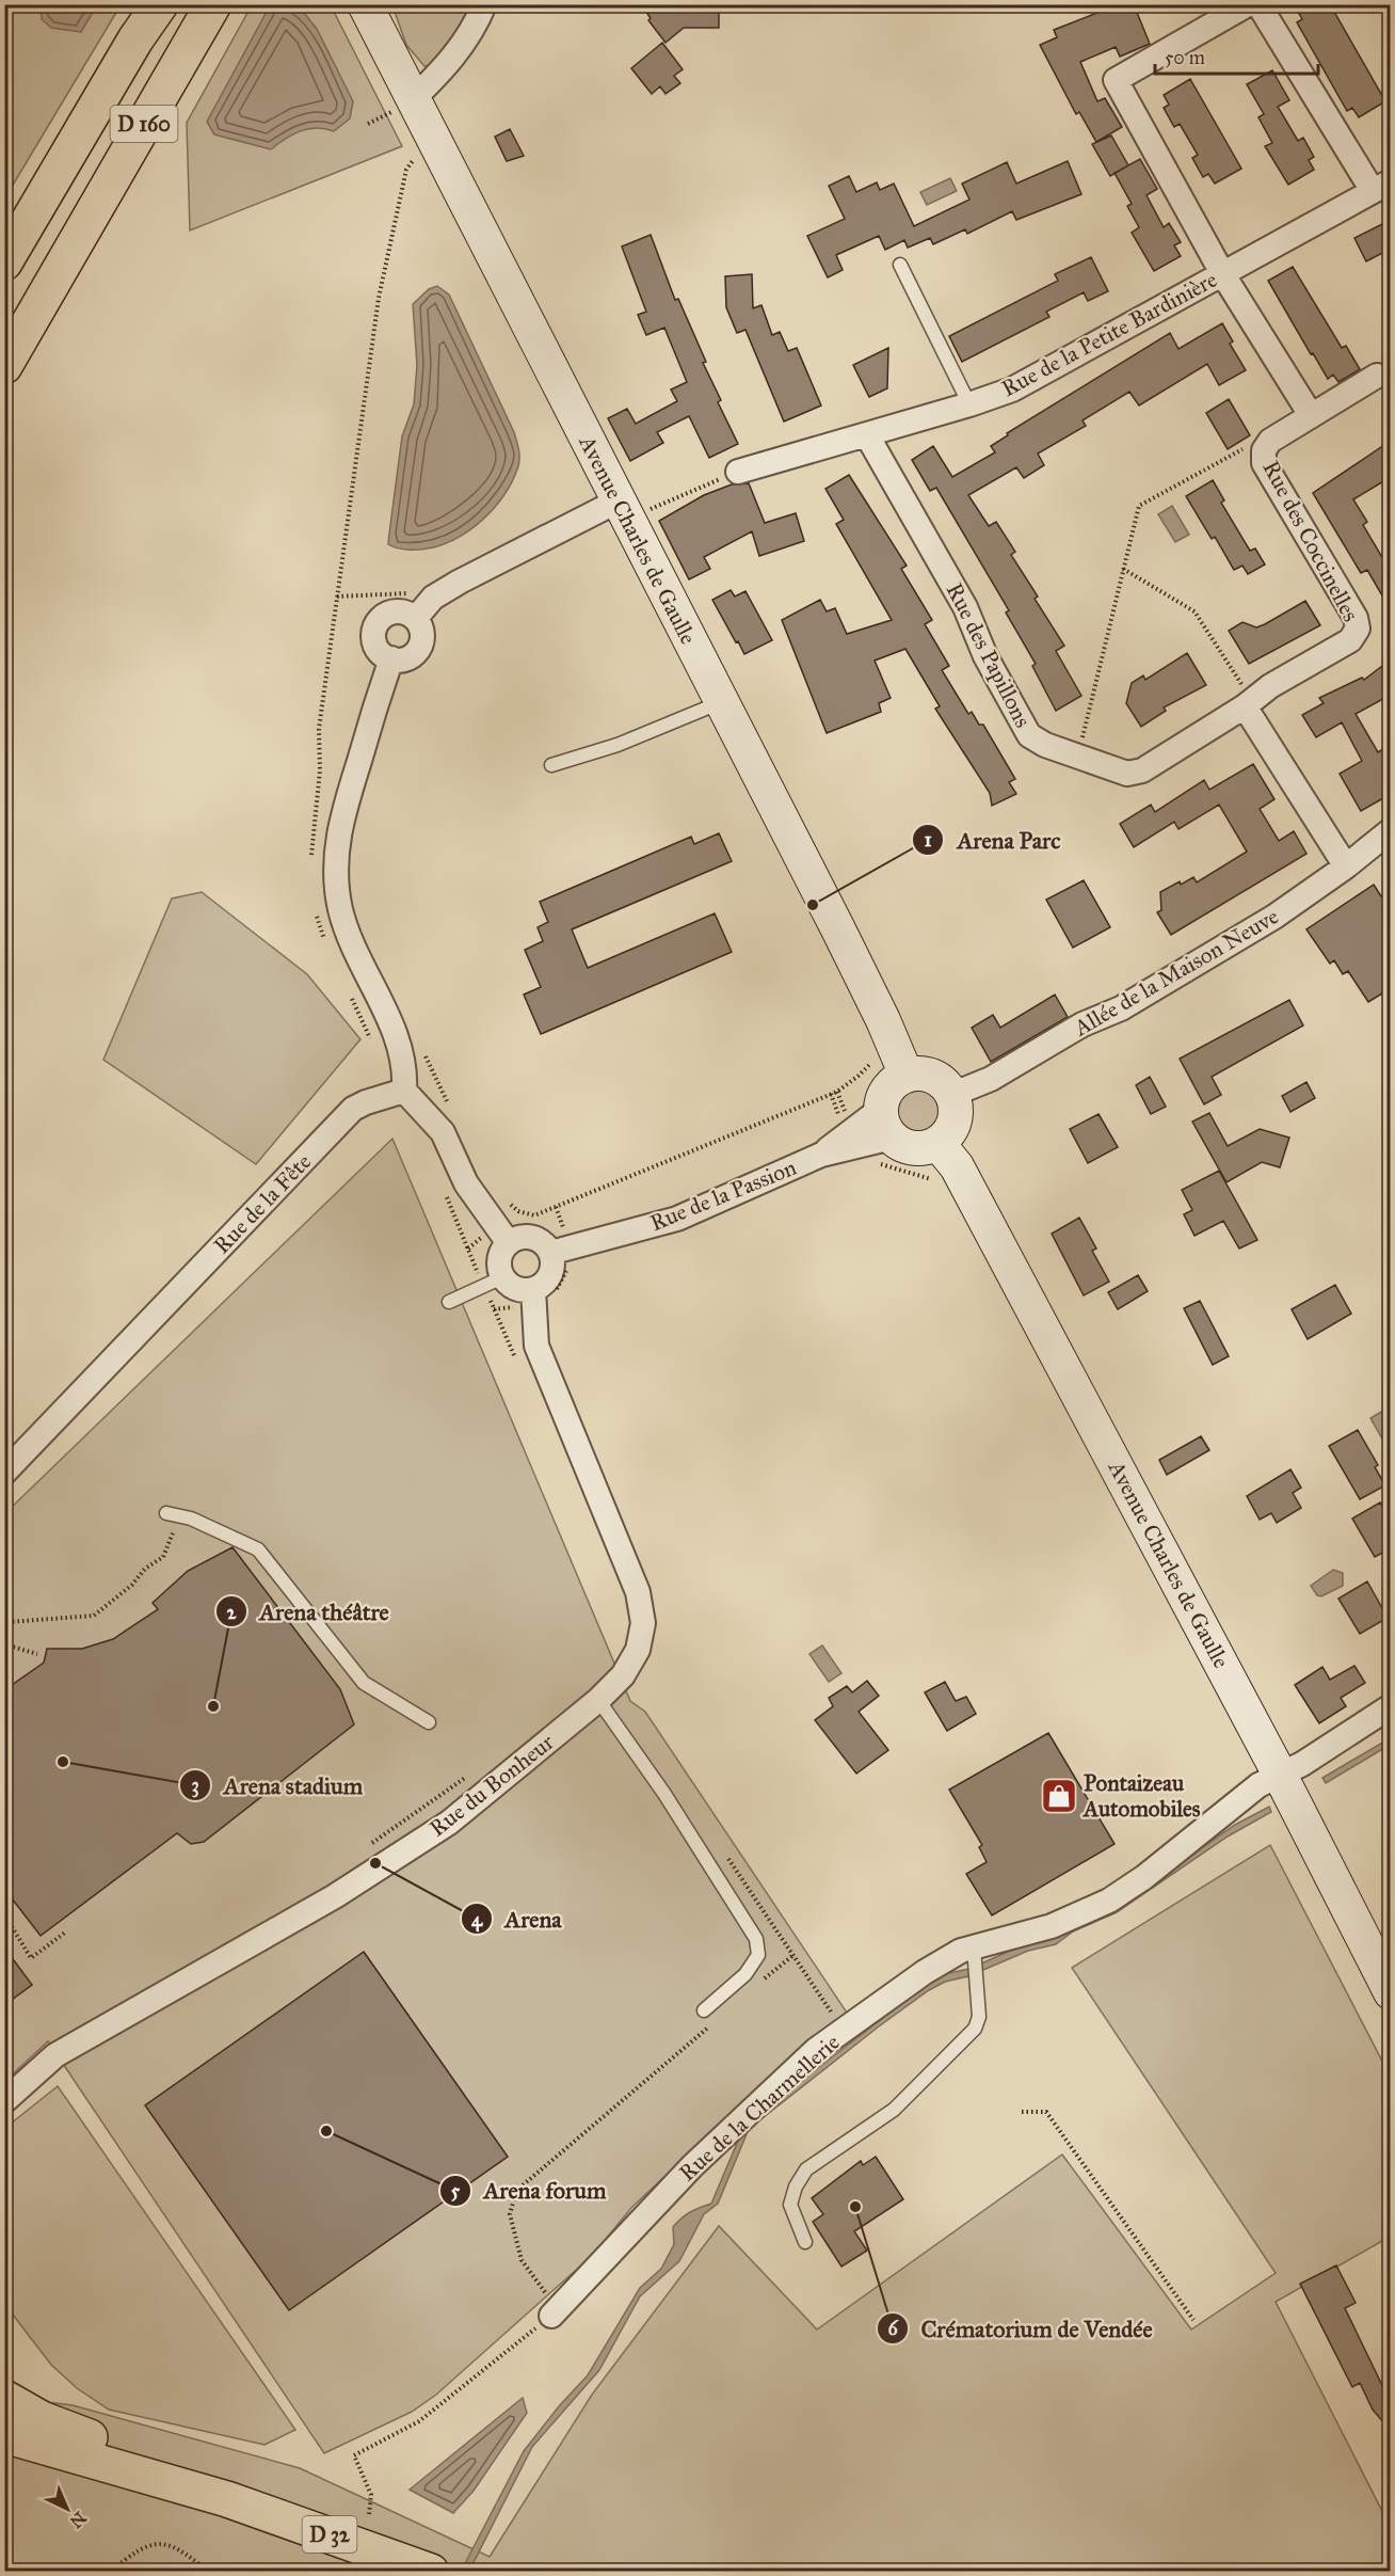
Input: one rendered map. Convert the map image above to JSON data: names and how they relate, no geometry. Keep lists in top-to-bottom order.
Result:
{
  "streets": {
    "main road": ["D 160", "Avenue Charles de Gaulle", "D 32"],
    "street": [
      "Rue de la Petite Bardinière",
      "Rue des Coccinelles",
      "Rue des Papillons",
      "Allée de la Maison Neuve",
      "Rue de la Passion",
      "Rue de la Fête",
      "Rue du Bonheur",
      "Rue de la Charmellerie"
    ]
  },
  "crossings": [
    ["Rue de la Petite Bardinière", "Rue des Papillons"],
    ["Avenue Charles de Gaulle", "Allée de la Maison Neuve"],
    ["Avenue Charles de Gaulle", "Rue de la Passion"],
    ["Avenue Charles de Gaulle", "Rue de la Charmellerie"],
    ["Rue des Coccinelles", "Rue des Papillons"],
    ["Allée de la Maison Neuve", "Rue de la Passion"],
    ["Rue de la Passion", "Rue du Bonheur"]
  ],
  "places": {
    "other": [
      "Arena Parc",
      "Arena théâtre",
      "Arena stadium",
      "Arena",
      "Arena forum",
      "Crématorium de Vendée"
    ],
    "shop": ["Pontaizeau Automobiles"]
  },
  "scale_bar": "50 m",
  "north": "bottom right"
}
